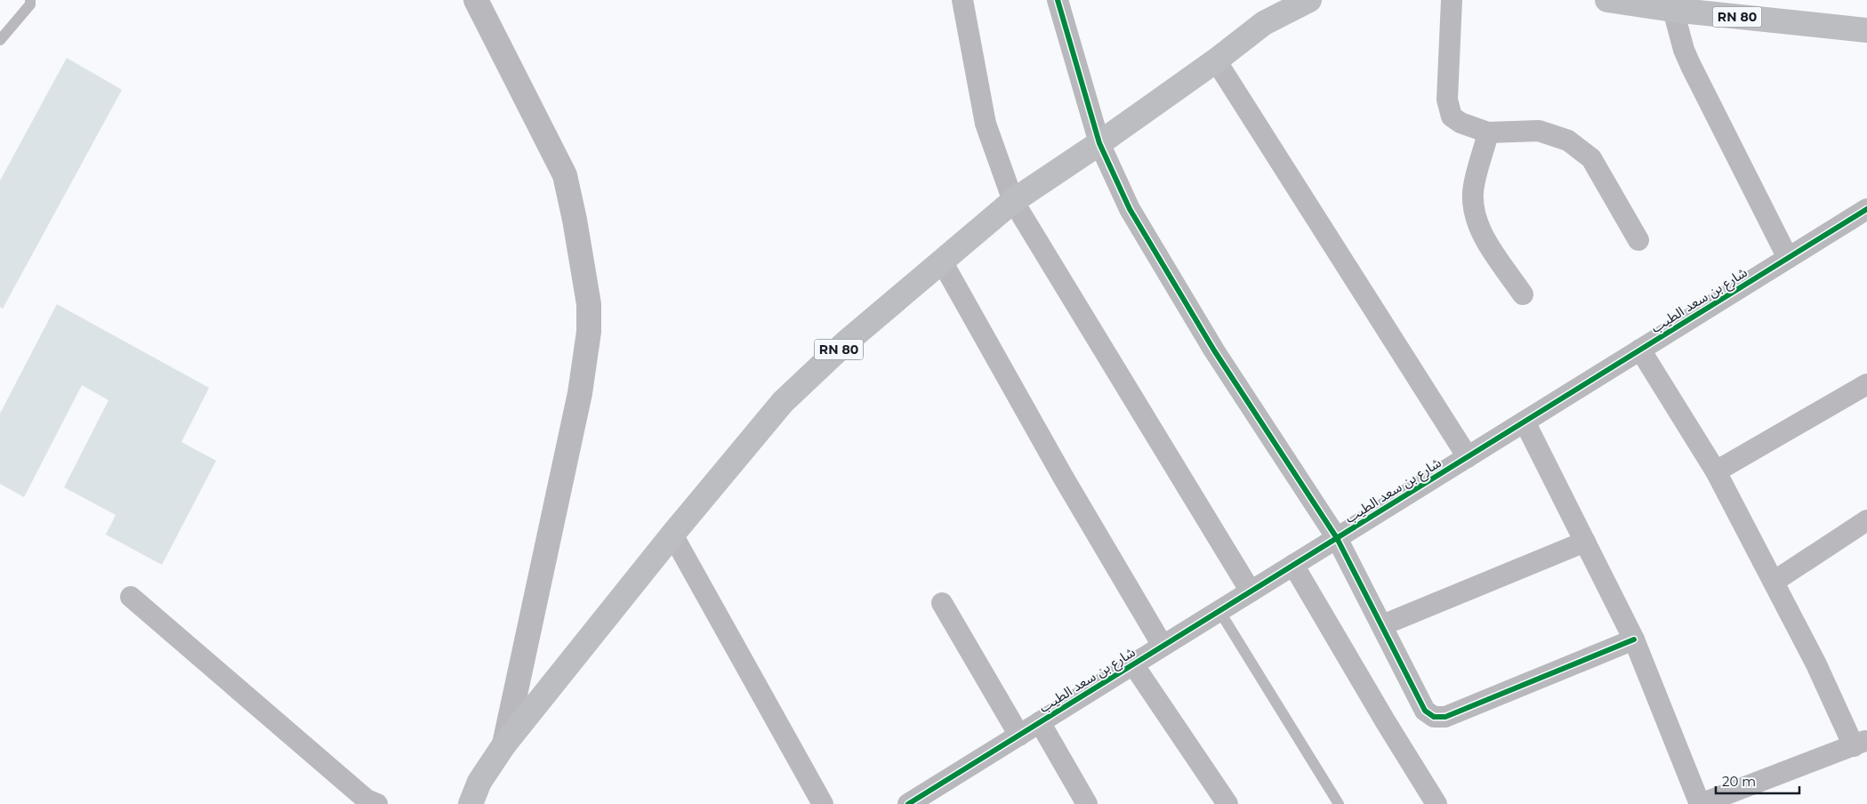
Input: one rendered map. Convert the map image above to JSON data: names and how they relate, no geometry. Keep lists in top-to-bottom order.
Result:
{
  "streets": {
    "main road": ["RN 80"],
    "street": ["شارع بن سعد الطيب"]
  },
  "scale_bar": "20 m"
}
